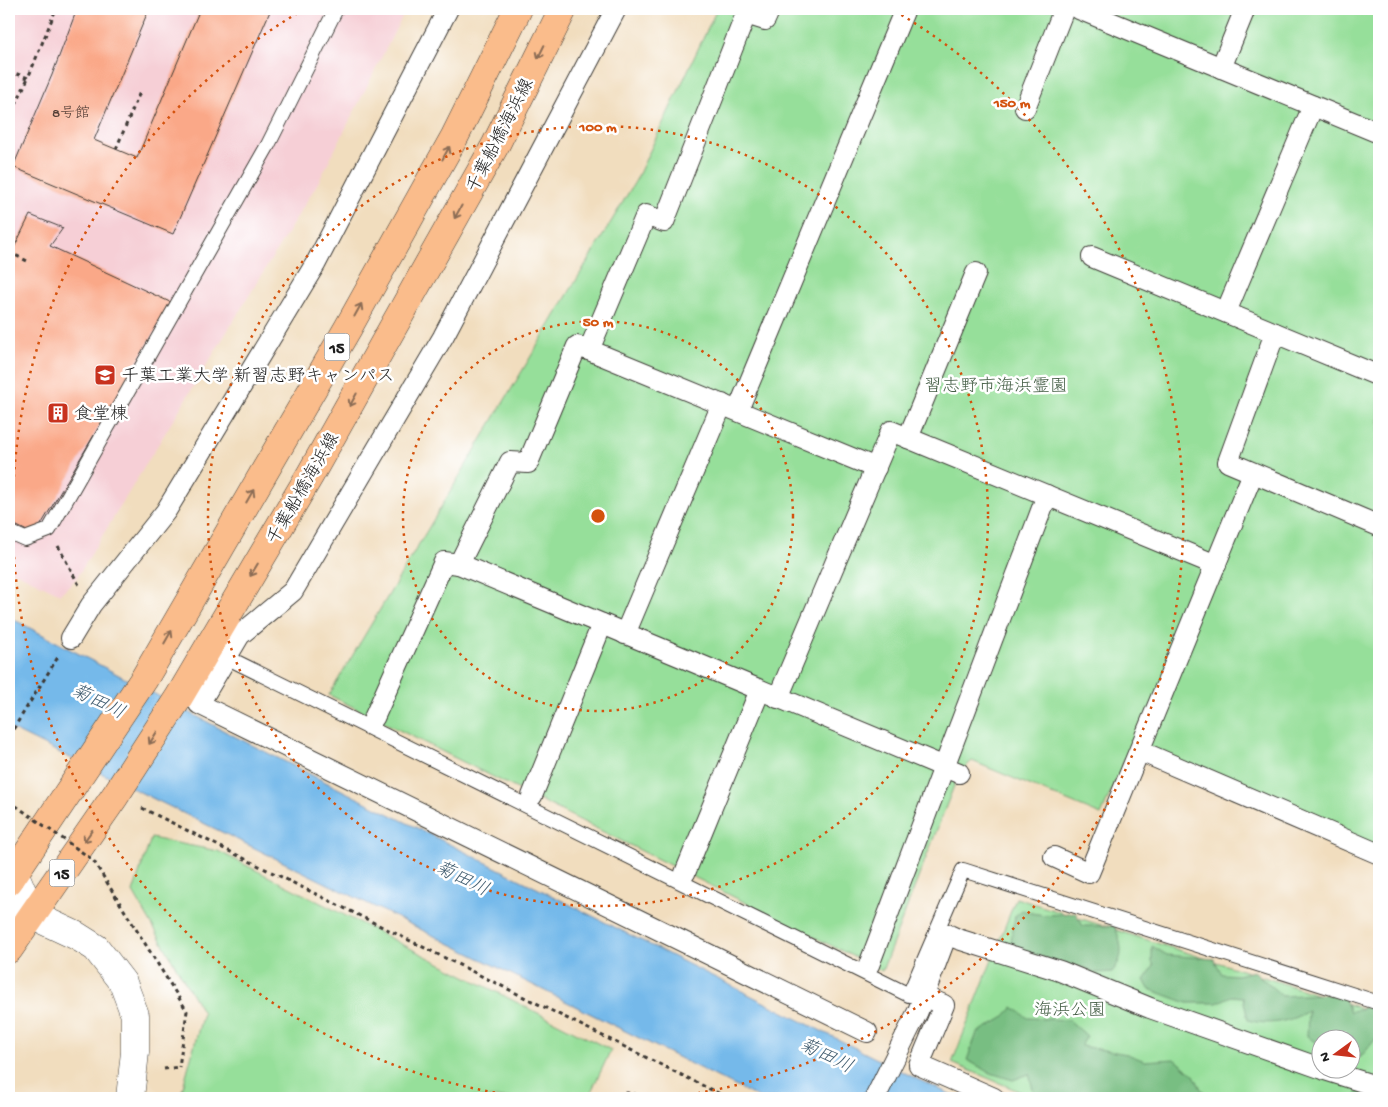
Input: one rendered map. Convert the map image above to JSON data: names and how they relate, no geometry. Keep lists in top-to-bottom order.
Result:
{
  "streets": {
    "main road": ["千葉船橋海浜線", "15"]
  },
  "water": ["菊田川"],
  "parks": ["習志野市海浜霊園", "海浜公園"],
  "places": {
    "school or university": ["千葉工業大学 新習志野キャンパス"],
    "building": ["食堂棟"]
  },
  "house_numbers": ["8号館"],
  "north": "left",
  "rings": ["150 m", "100 m", "50 m"]
}
